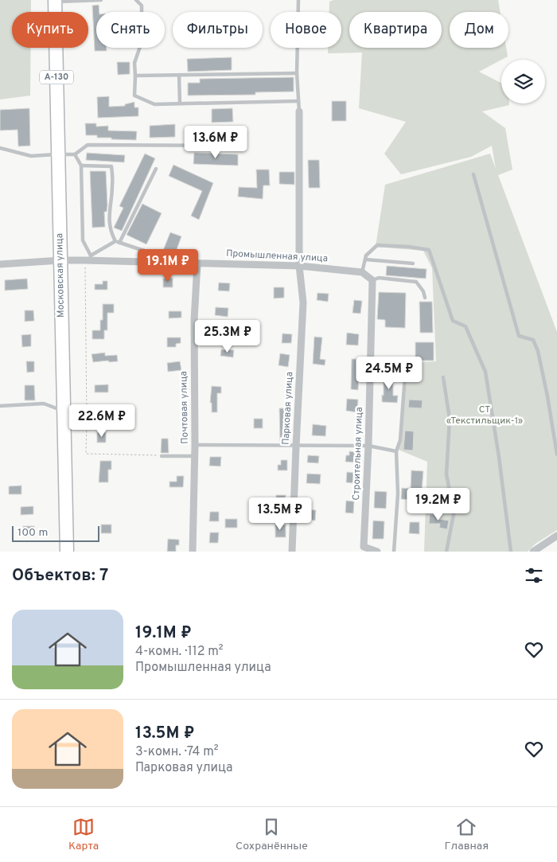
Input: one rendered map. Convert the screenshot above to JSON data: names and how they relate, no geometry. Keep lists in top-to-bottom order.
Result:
{
  "streets": {
    "highway": ["А-130", "Московская улица"],
    "street": [
      "Промышленная улица",
      "Почтовая улица",
      "Парковая улица",
      "Строительная улица"
    ]
  },
  "crossings": [
    ["Промышленная улица", "Московская улица"],
    ["Промышленная улица", "Почтовая улица"],
    ["Промышленная улица", "Парковая улица"]
  ],
  "parks": ["СТ «Текстильщик-1»"],
  "scale_bar": "100 m",
  "page": {
    "chip": [
      "Купить",
      "Снять",
      "Фильтры",
      "Новое",
      "Квартира",
      "Дом"
    ],
    "price": [
      "13.6M ₽",
      "19.1M ₽",
      "25.3M ₽",
      "24.5M ₽",
      "22.6M ₽",
      "19.2M ₽",
      "13.5M ₽"
    ],
    "scale": "100 m",
    "heading": "Объектов: 7",
    "list": [
      {
        "name": "19.1M ₽",
        "note": "4-комн. · 112 m² · Промышленная улица"
      },
      {
        "name": "13.5M ₽",
        "note": "3-комн. · 74 m² · Парковая улица"
      }
    ],
    "tabs": ["Карта", "Сохранённые", "Главная"]
  }
}
